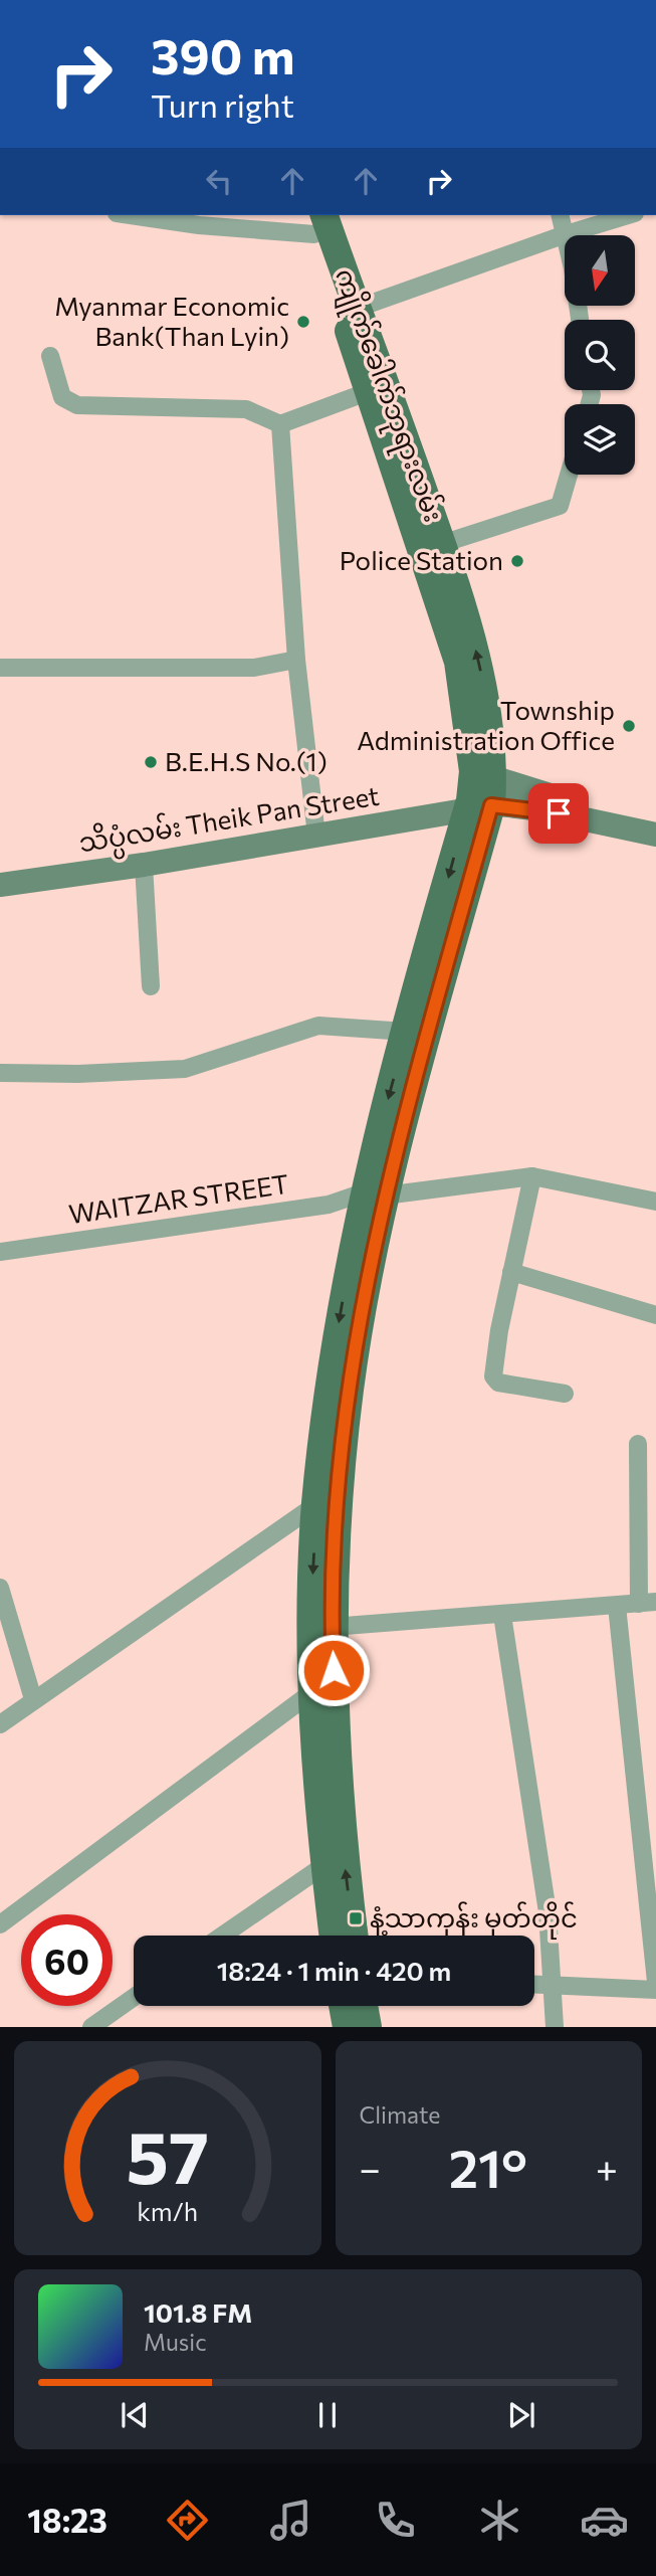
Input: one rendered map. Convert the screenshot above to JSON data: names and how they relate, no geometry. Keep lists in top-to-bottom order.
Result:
{
  "streets": {
    "main road": ["ကျိုက်ခေါက်ဘုရားလမ်း"],
    "street": ["သိပ္ပံလမ်း Theik Pan Street", "WAITZAR STREET"]
  },
  "crossings": [
    ["ကျိုက်ခေါက်ဘုရားလမ်း", "သိပ္ပံလမ်း Theik Pan Street"],
    ["ကျိုက်ခေါက်ဘုရားလမ်း", "WAITZAR STREET"]
  ],
  "places": {
    "other": [
      "Myanmar Economic Bank(Than Lyin)",
      "Police Station",
      "Township Administration Office",
      "B.E.H.S No.(1)"
    ],
    "transit": ["နံ့သာကုန်း မှတ်တိုင်"]
  },
  "north": "bottom",
  "page": {
    "turn": ["390 m", "Turn right"],
    "limit": "60",
    "trip": "18:24 · 1 min · 420 m",
    "tile": "Climate",
    "heat": ["−", "21°", "+"],
    "song": ["101.8 FM", "Music"],
    "tabs": "18:23",
    "gauge": ["57", "km/h"]
  }
}
